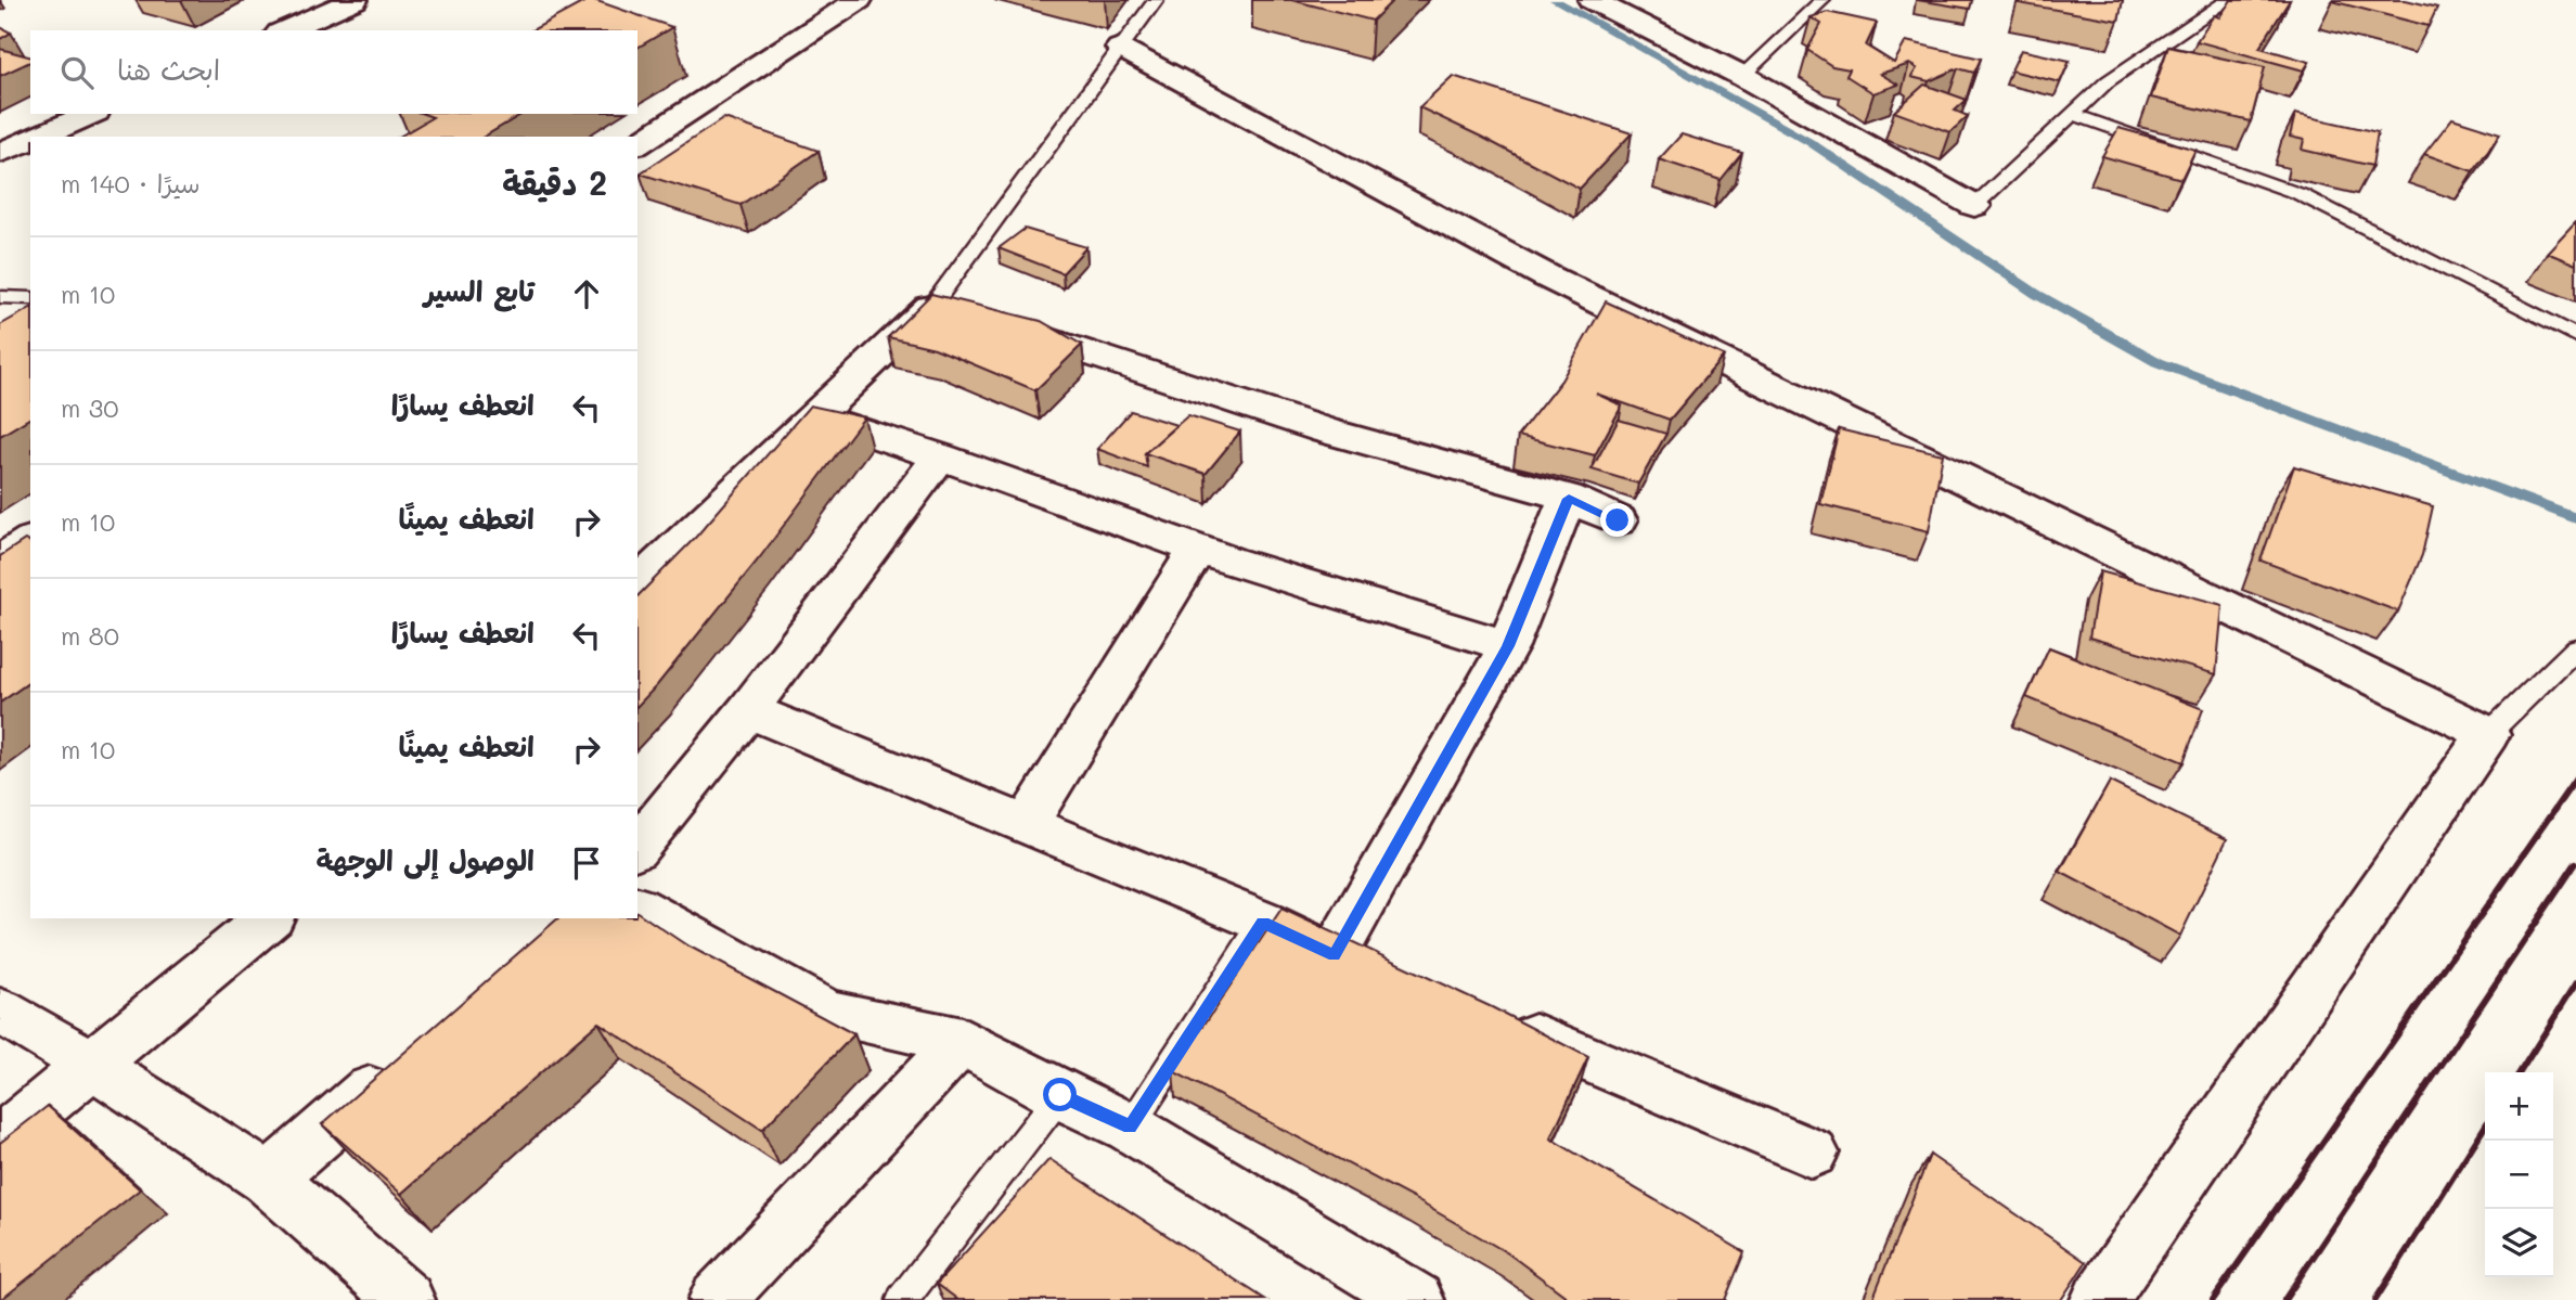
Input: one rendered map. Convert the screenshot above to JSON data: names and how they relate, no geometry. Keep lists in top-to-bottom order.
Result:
{
  "page": {
    "search": "ابحث هنا",
    "heading": ["2 دقيقة", "سيرًا · 140 m"],
    "list": [
      ["تابع السير", "10 m"],
      ["انعطف يسارًا", "30 m"],
      ["انعطف يمينًا", "10 m"],
      ["انعطف يسارًا", "80 m"],
      ["انعطف يمينًا", "10 m"],
      "الوصول إلى الوجهة"
    ],
    "map_buttons": ["+", "−"]
  }
}
